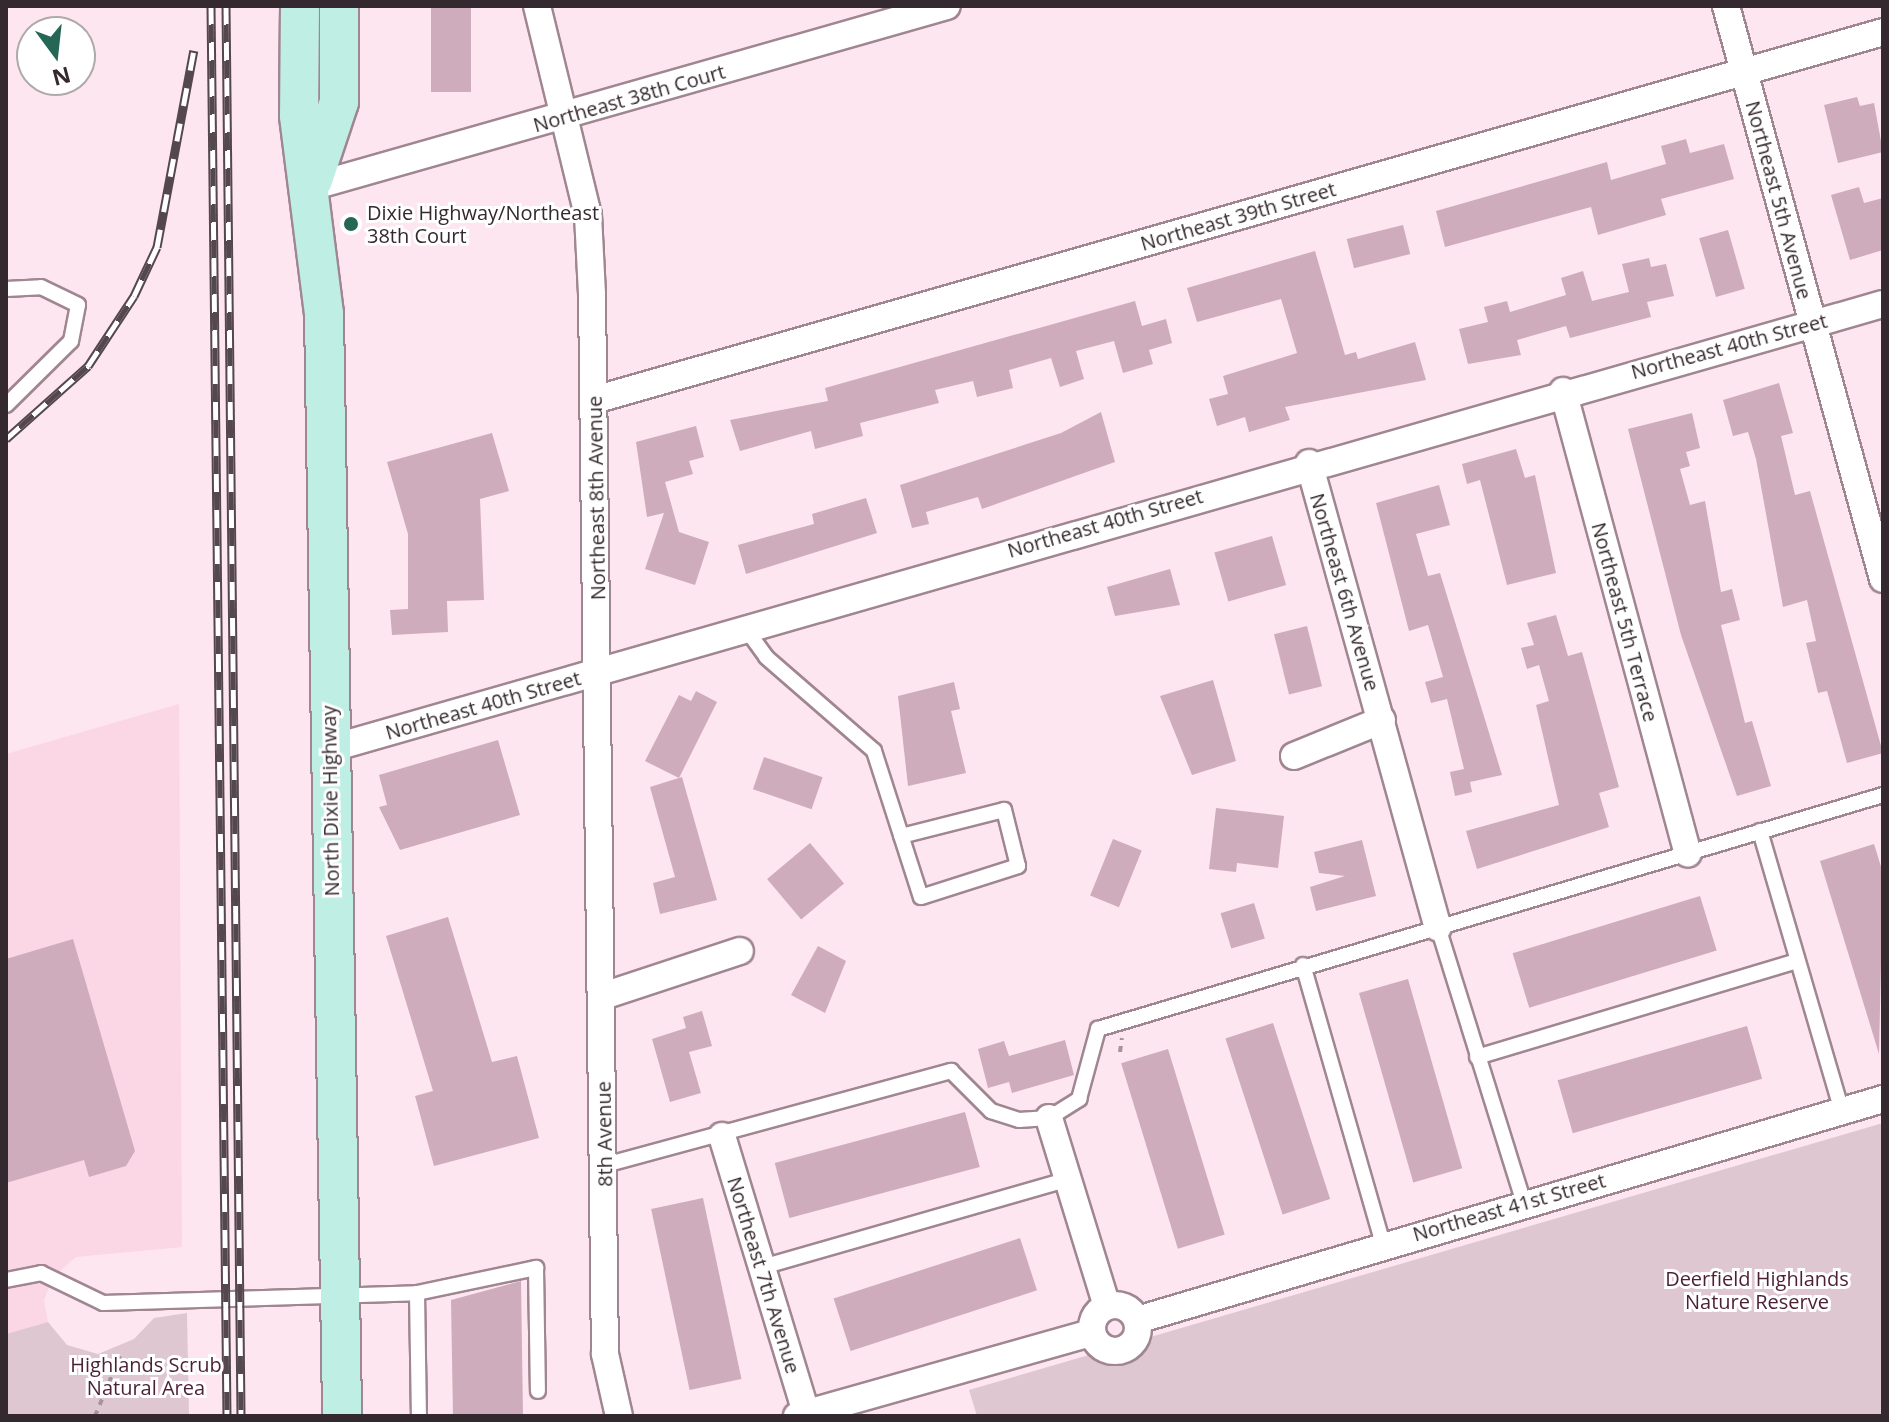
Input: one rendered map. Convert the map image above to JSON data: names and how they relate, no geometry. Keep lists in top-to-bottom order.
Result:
{
  "streets": {
    "main road": ["North Dixie Highway"],
    "street": [
      "Northeast 38th Court",
      "Northeast 5th Avenue",
      "Northeast 39th Street",
      "Northeast 40th Street",
      "Northeast 8th Avenue",
      "Northeast 6th Avenue",
      "Northeast 5th Terrace",
      "8th Avenue",
      "Northeast 41st Street",
      "Northeast 7th Avenue"
    ]
  },
  "crossings": [
    ["Northeast 38th Court", "Northeast 8th Avenue"],
    ["Northeast 38th Court", "North Dixie Highway"],
    ["Northeast 5th Avenue", "Northeast 39th Street"],
    ["Northeast 5th Avenue", "Northeast 40th Street"],
    ["Northeast 39th Street", "Northeast 8th Avenue"],
    ["Northeast 40th Street", "Northeast 8th Avenue"],
    ["Northeast 40th Street", "Northeast 6th Avenue"],
    ["Northeast 40th Street", "Northeast 5th Terrace"],
    ["Northeast 40th Street", "North Dixie Highway"],
    ["Northeast 8th Avenue", "8th Avenue"]
  ],
  "parks": ["Deerfield Highlands Nature Reserve", "Highlands Scrub Natural Area"],
  "places": ["Dixie Highway/Northeast 38th Court"],
  "north": "bottom"
}
